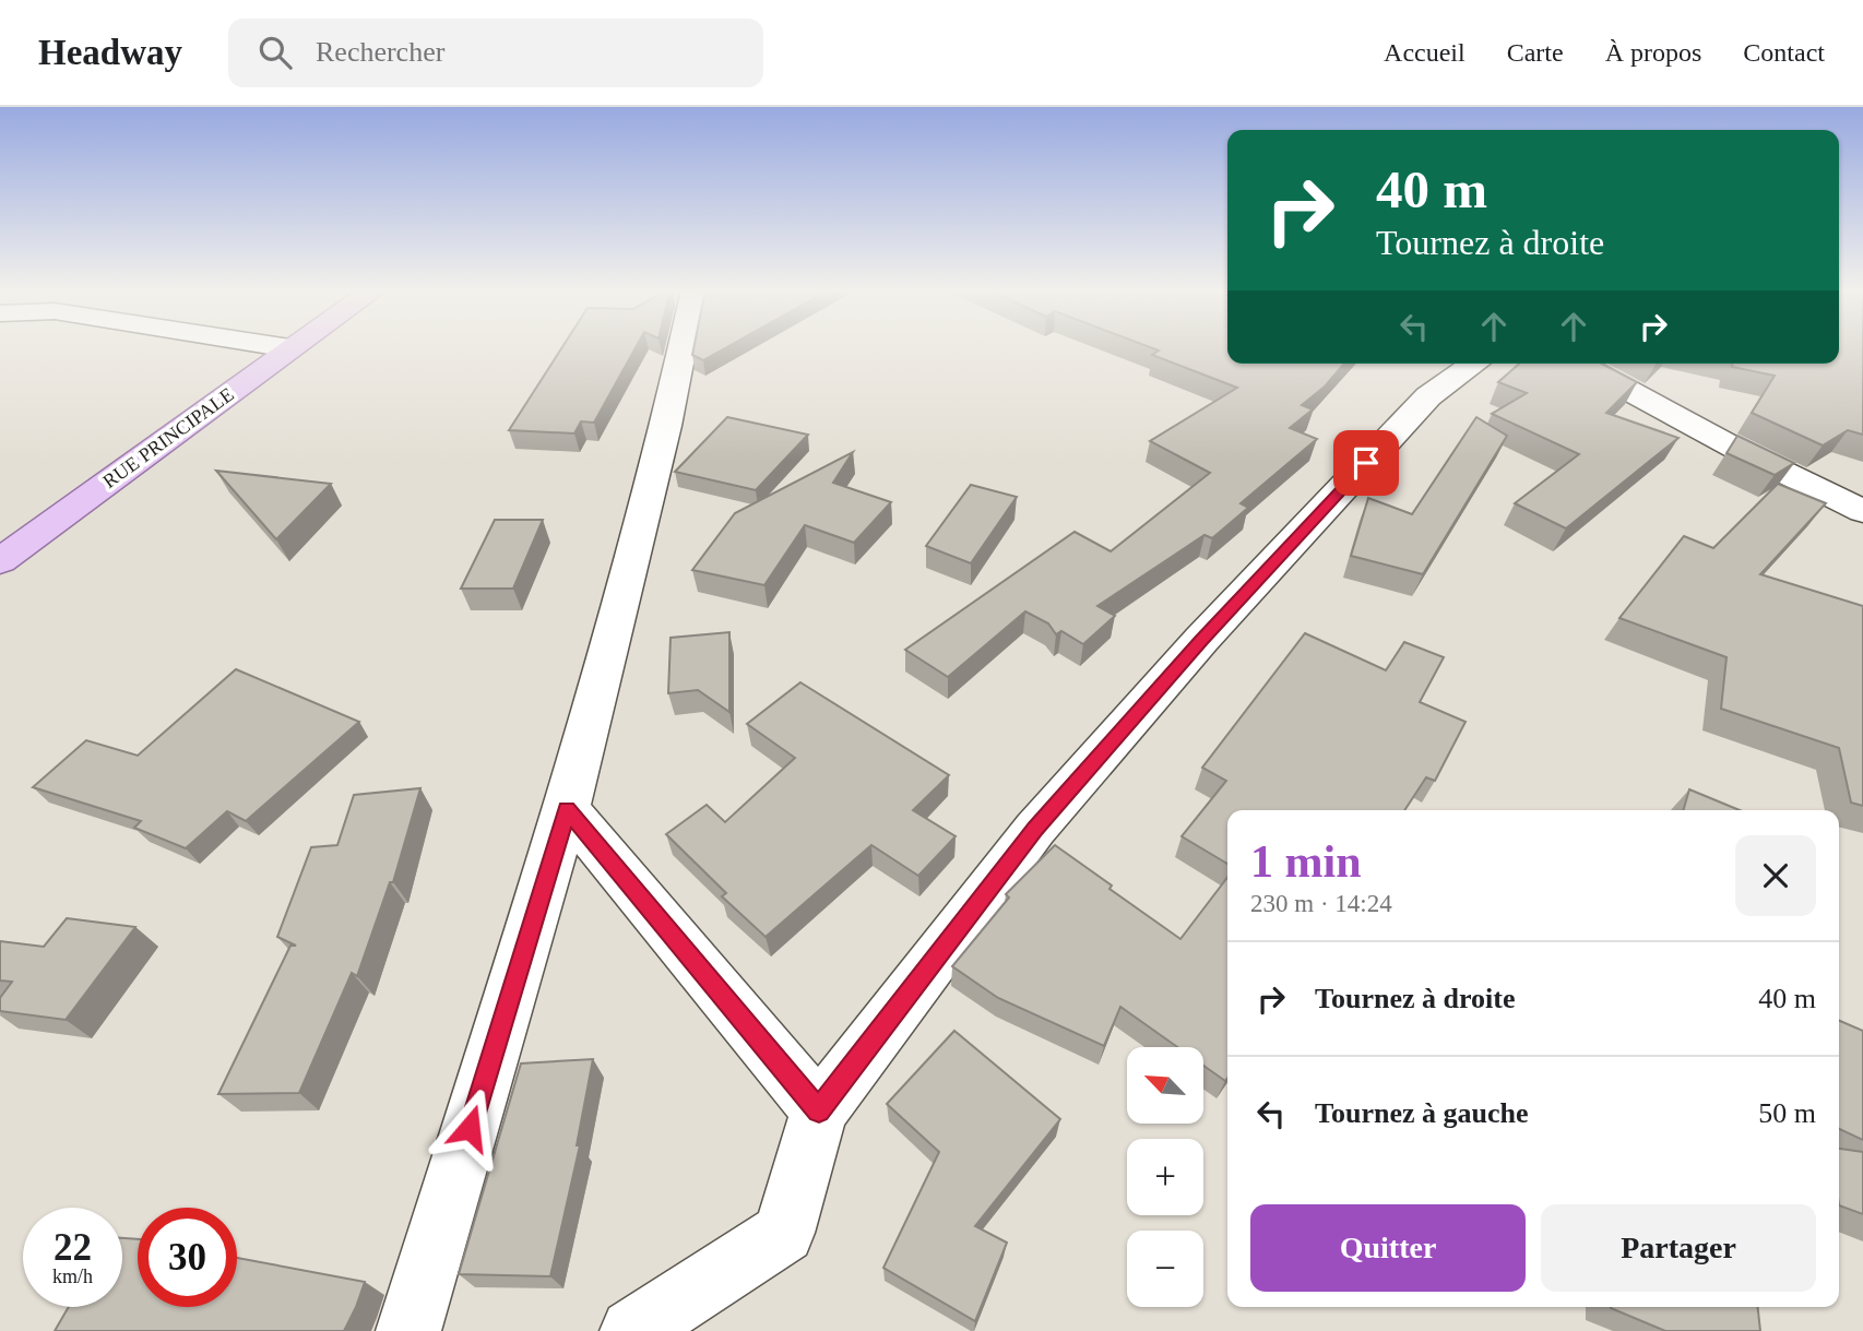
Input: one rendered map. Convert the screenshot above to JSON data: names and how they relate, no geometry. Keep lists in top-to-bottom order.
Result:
{
  "streets": {
    "main road": ["RUE PRINCIPALE"]
  },
  "north": "top left",
  "page": {
    "header": "Headway",
    "search": "Rechercher",
    "nav": [
      "Accueil",
      "Carte",
      "À propos",
      "Contact"
    ],
    "turn": ["40 m", "Tournez à droite"],
    "heading": ["1 min", "230 m · 14:24"],
    "list": [
      {
        "name": "Tournez à droite",
        "value": "40 m"
      },
      {
        "name": "Tournez à gauche",
        "value": "50 m"
      }
    ],
    "map_buttons": ["+", "−"],
    "buttons": ["Quitter", "Partager"],
    "speed": "22 km/h",
    "limit": "30"
  }
}
